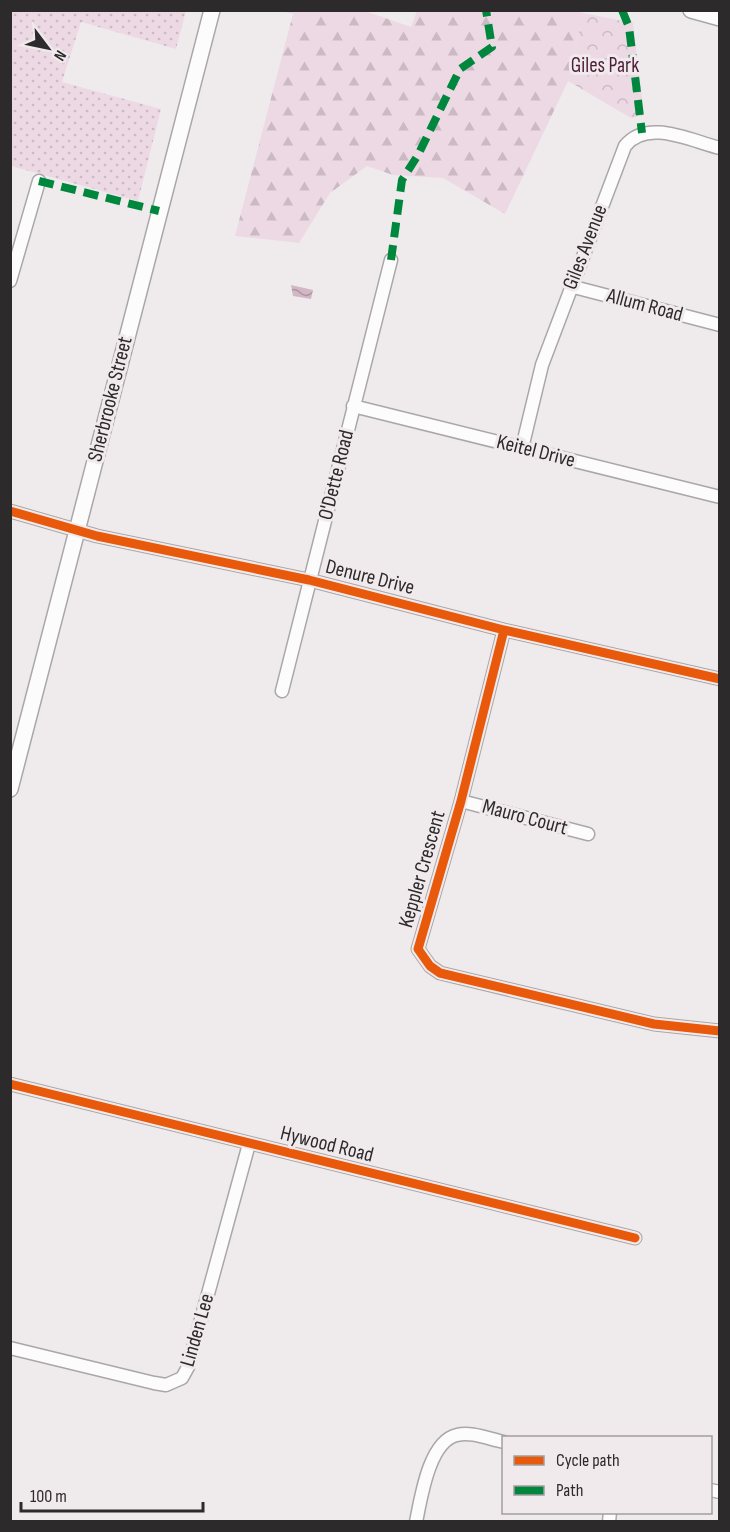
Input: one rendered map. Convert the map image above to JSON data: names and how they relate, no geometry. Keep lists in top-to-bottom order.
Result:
{
  "streets": {
    "main road": ["Sherbrooke Street"],
    "street": [
      "Giles Avenue",
      "Allum Road",
      "Keitel Drive",
      "O'Dette Road",
      "Denure Drive",
      "Mauro Court",
      "Keppler Crescent",
      "Hywood Road",
      "Linden Lee"
    ]
  },
  "crossings": [
    ["Giles Avenue", "Allum Road"],
    ["Giles Avenue", "Keitel Drive"],
    ["Sherbrooke Street", "Denure Drive"],
    ["Keitel Drive", "O'Dette Road"],
    ["O'Dette Road", "Denure Drive"],
    ["Denure Drive", "Keppler Crescent"],
    ["Mauro Court", "Keppler Crescent"],
    ["Hywood Road", "Linden Lee"]
  ],
  "parks": ["Giles Park"],
  "legend": ["Cycle path", "Path"],
  "scale_bar": "100 m",
  "north": "bottom right"
}
